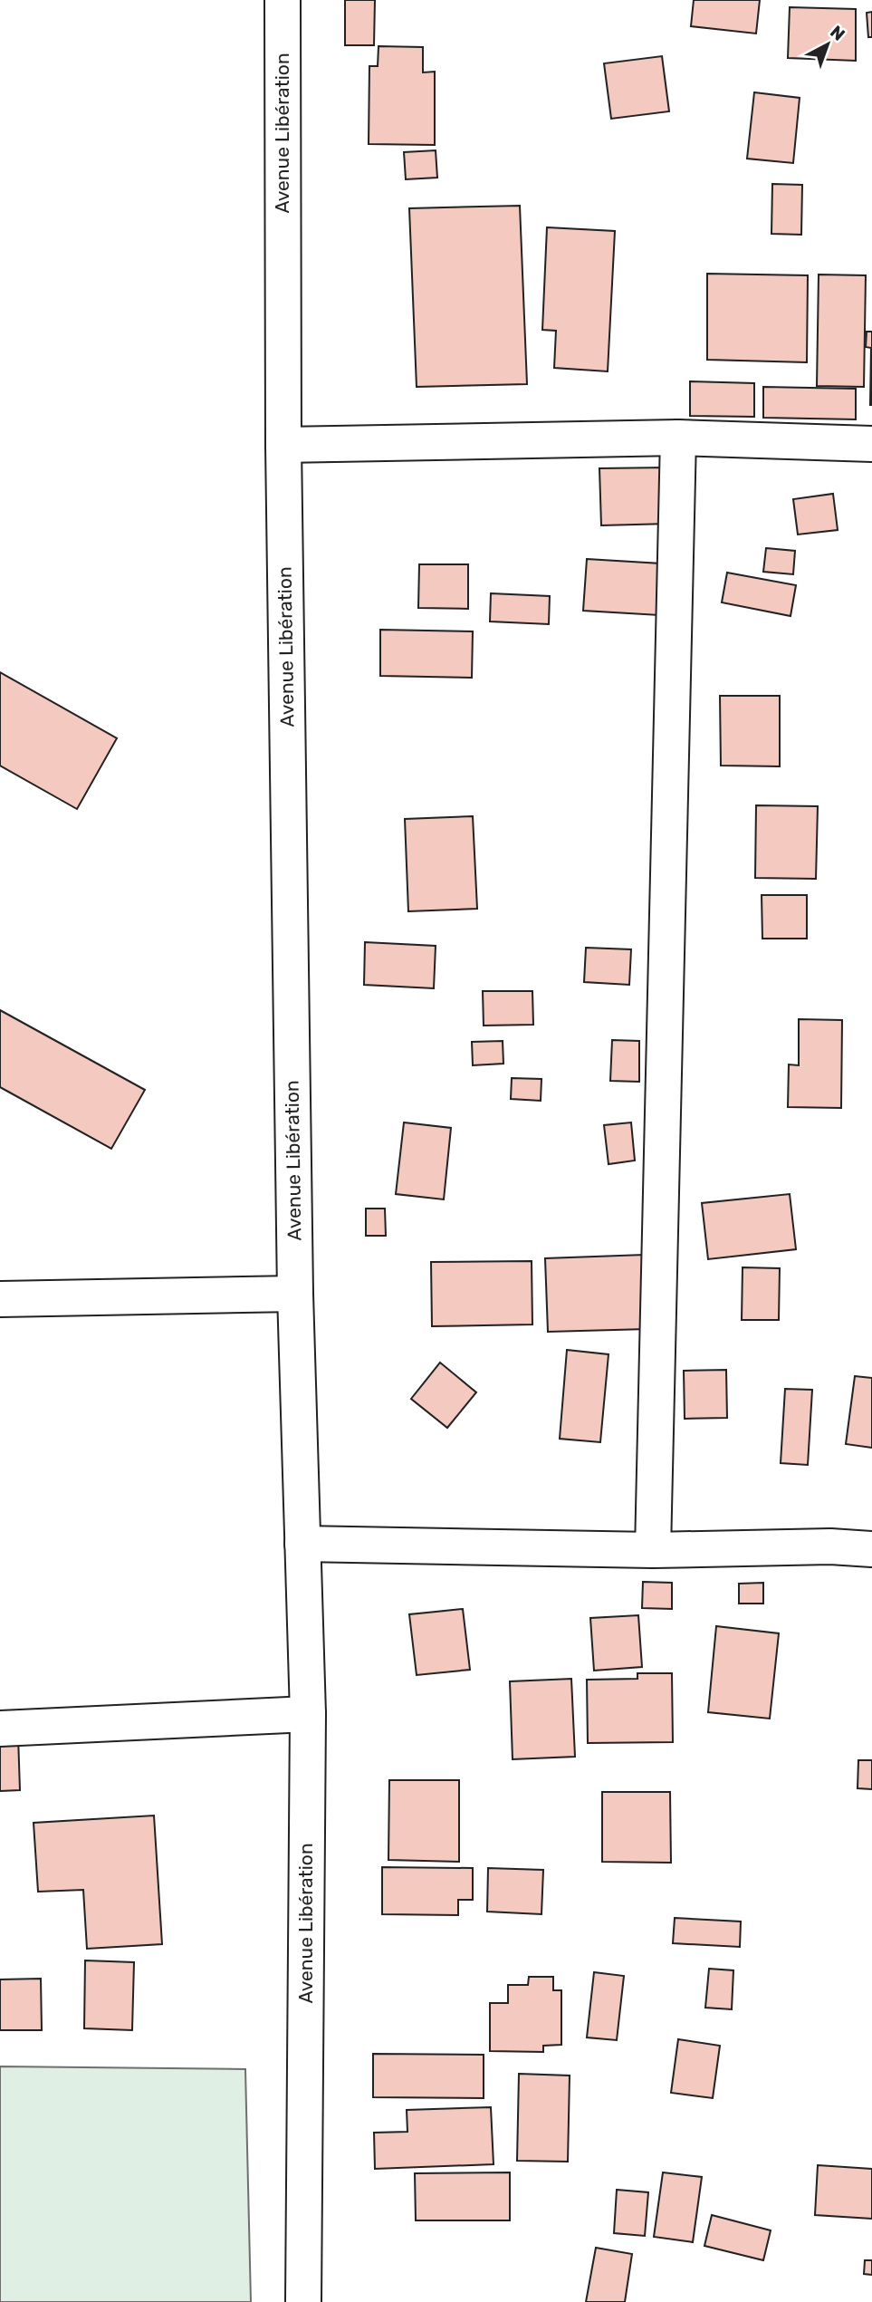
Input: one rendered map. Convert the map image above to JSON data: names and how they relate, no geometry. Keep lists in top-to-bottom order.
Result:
{
  "streets": {
    "street": ["Avenue Libération"]
  },
  "north": "top right"
}
